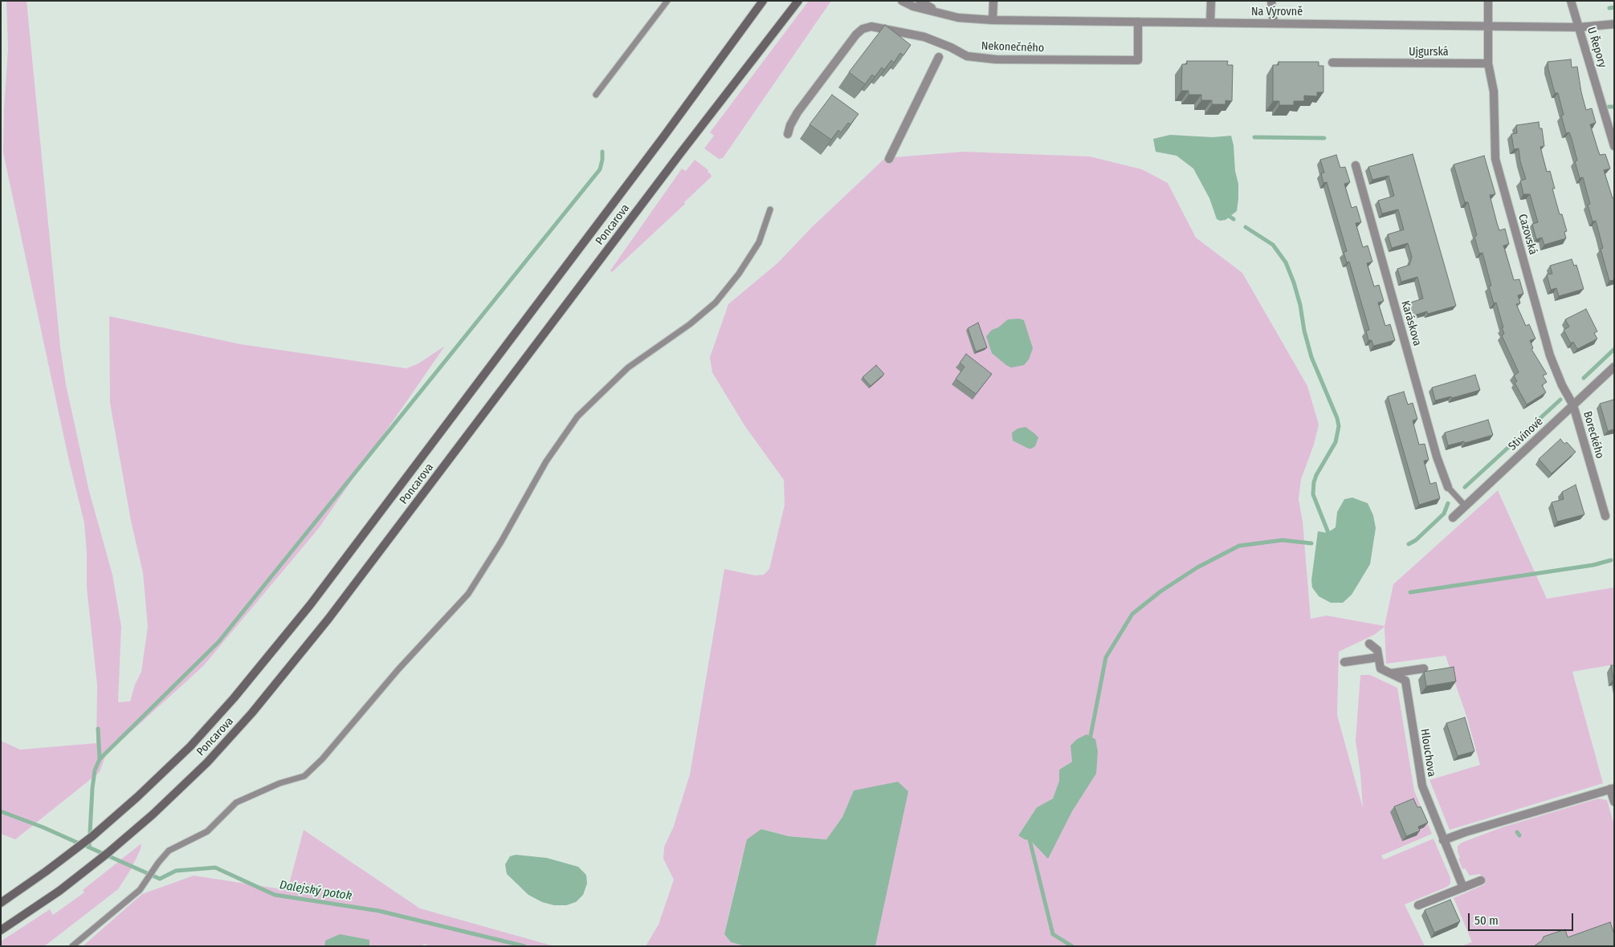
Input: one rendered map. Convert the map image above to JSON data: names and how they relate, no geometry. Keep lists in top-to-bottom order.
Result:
{
  "streets": {
    "main road": ["Poncarova"],
    "street": [
      "Na Výrovně",
      "Nekonečného",
      "U Řepory",
      "Ujgurská",
      "Cazovská",
      "Karáskova",
      "Stivínové",
      "Boreckého",
      "Hlouchova"
    ]
  },
  "crossings": [
    ["Na Výrovně", "Nekonečného"],
    ["Na Výrovně", "U Řepory"],
    ["Ujgurská", "Cazovská"],
    ["Cazovská", "Stivínové"],
    ["Cazovská", "Boreckého"],
    ["Stivínové", "Boreckého"]
  ],
  "water": ["Dalejský potok"],
  "scale_bar": "50 m"
}
